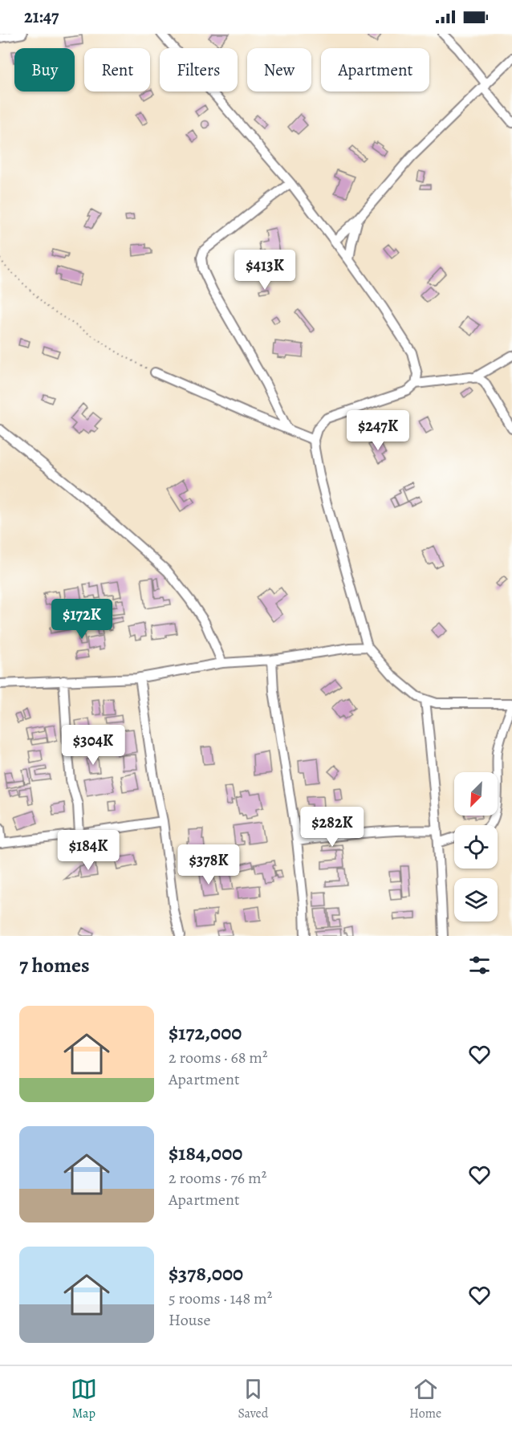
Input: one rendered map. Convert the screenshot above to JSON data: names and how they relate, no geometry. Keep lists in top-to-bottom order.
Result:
{
  "north": "bottom left",
  "page": {
    "status": "21:47",
    "chip": [
      "Buy",
      "Rent",
      "Filters",
      "New",
      "Apartment"
    ],
    "price": [
      "$413K",
      "$247K",
      "$172K",
      "$304K",
      "$282K",
      "$184K",
      "$378K"
    ],
    "heading": "7 homes",
    "list": [
      {
        "name": "$172,000",
        "note": "2 rooms · 68 m² · Apartment"
      },
      {
        "name": "$184,000",
        "note": "2 rooms · 76 m² · Apartment"
      },
      {
        "name": "$378,000",
        "note": "5 rooms · 148 m² · House"
      }
    ],
    "tabs": ["Map", "Saved", "Home"]
  }
}
